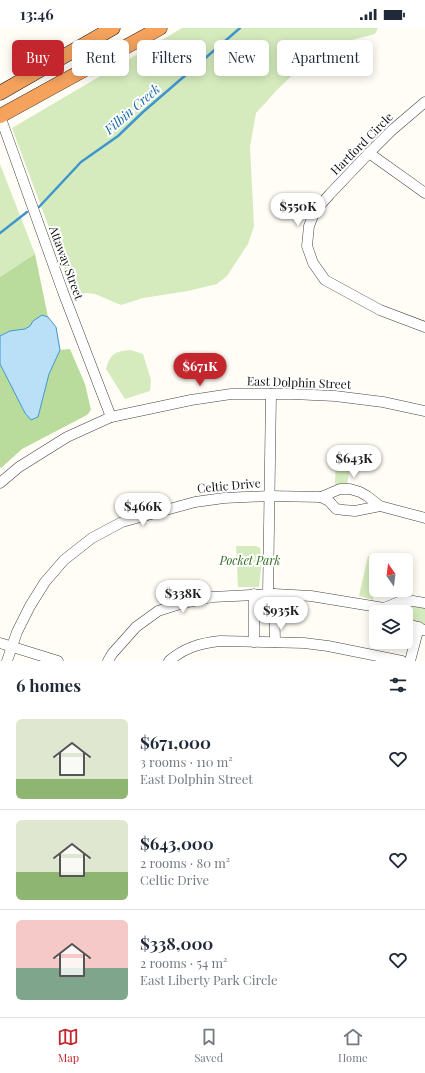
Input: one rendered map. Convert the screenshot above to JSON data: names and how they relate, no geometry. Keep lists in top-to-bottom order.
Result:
{
  "streets": {
    "street": [
      "Hartford Circle",
      "Attaway Street",
      "East Dolphin Street",
      "Celtic Drive"
    ]
  },
  "crossings": [
    ["Attaway Street", "East Dolphin Street"]
  ],
  "water": ["Filbin Creek"],
  "parks": ["Pocket Park"],
  "north": "top",
  "page": {
    "status": "13:46",
    "chip": [
      "Buy",
      "Rent",
      "Filters",
      "New",
      "Apartment"
    ],
    "price": [
      "$550K",
      "$671K",
      "$643K",
      "$466K",
      "$338K",
      "$935K"
    ],
    "heading": "6 homes",
    "list": [
      {
        "name": "$671,000",
        "note": "3 rooms · 110 m² · East Dolphin Street"
      },
      {
        "name": "$643,000",
        "note": "2 rooms · 80 m² · Celtic Drive"
      },
      {
        "name": "$338,000",
        "note": "2 rooms · 54 m² · East Liberty Park Circle"
      }
    ],
    "tabs": ["Map", "Saved", "Home"]
  }
}
